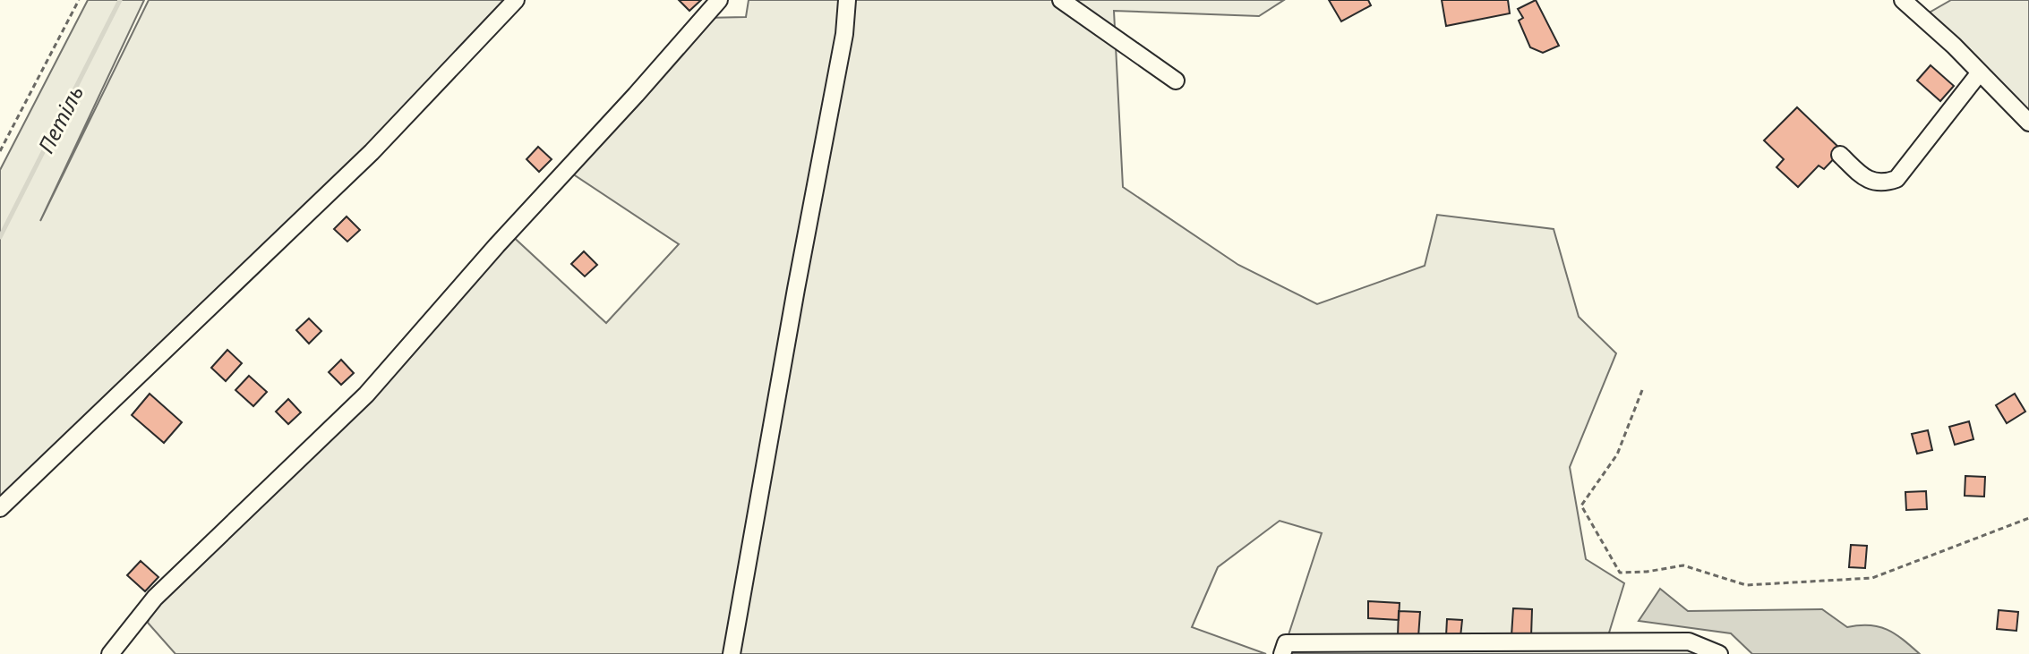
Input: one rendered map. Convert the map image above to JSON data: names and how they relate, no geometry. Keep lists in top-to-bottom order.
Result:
{
  "water": ["Петіль"]
}
